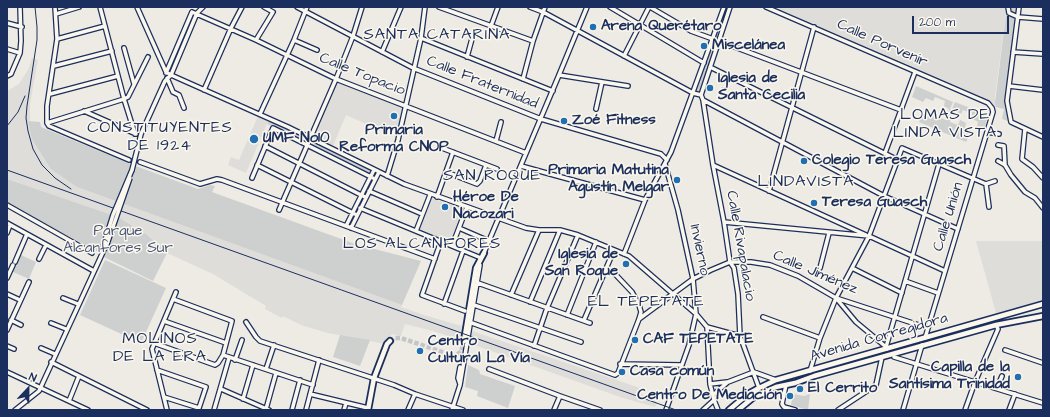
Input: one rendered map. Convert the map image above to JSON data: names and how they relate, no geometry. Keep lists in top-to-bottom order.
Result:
{
  "streets": {
    "main road": ["Avenida Corregidora"],
    "street": [
      "Calle Porvenir",
      "Calle Topacio",
      "Calle Fraternidad",
      "Calle Unión",
      "Calle Rivapalacio",
      "Invierno",
      "Calle Jiménez"
    ]
  },
  "crossings": [
    ["Calle Porvenir", "Calle Unión"],
    ["Calle Unión", "Calle Jiménez"],
    ["Calle Unión", "Avenida Corregidora"],
    ["Calle Rivapalacio", "Calle Jiménez"],
    ["Calle Rivapalacio", "Avenida Corregidora"],
    ["Invierno", "Calle Jiménez"]
  ],
  "districts": [
    "SANTA CATARINA",
    "LOMAS DE LINDA VISTA",
    "CONSTITUYENTES DE 1924",
    "SAN ROQUE",
    "LINDAVISTA",
    "LOS ALCANFORES",
    "EL TEPETATE",
    "MOLINOS DE LA ERA"
  ],
  "parks": ["Parque Alcanfores Sur"],
  "places": [
    "Arena Querétaro",
    "Miscelánea",
    "Iglesia de Santa Cecilia",
    "Primaria Reforma CNOP",
    "Zoé Fitness",
    "UMF No10",
    "Colegio Teresa Guasch",
    "Primaria Matutina Agustín Melgar",
    "Teresa Guasch",
    "Héroe De Nacozari",
    "Iglesia de San Roque",
    "CAF TEPETATE",
    "Centro Cultural La Vía",
    "Casa común",
    "Capilla de la Santísima Trinidad",
    "El Cerrito",
    "Centro De Mediación"
  ],
  "scale_bar": "200 m",
  "north": "top"
}
